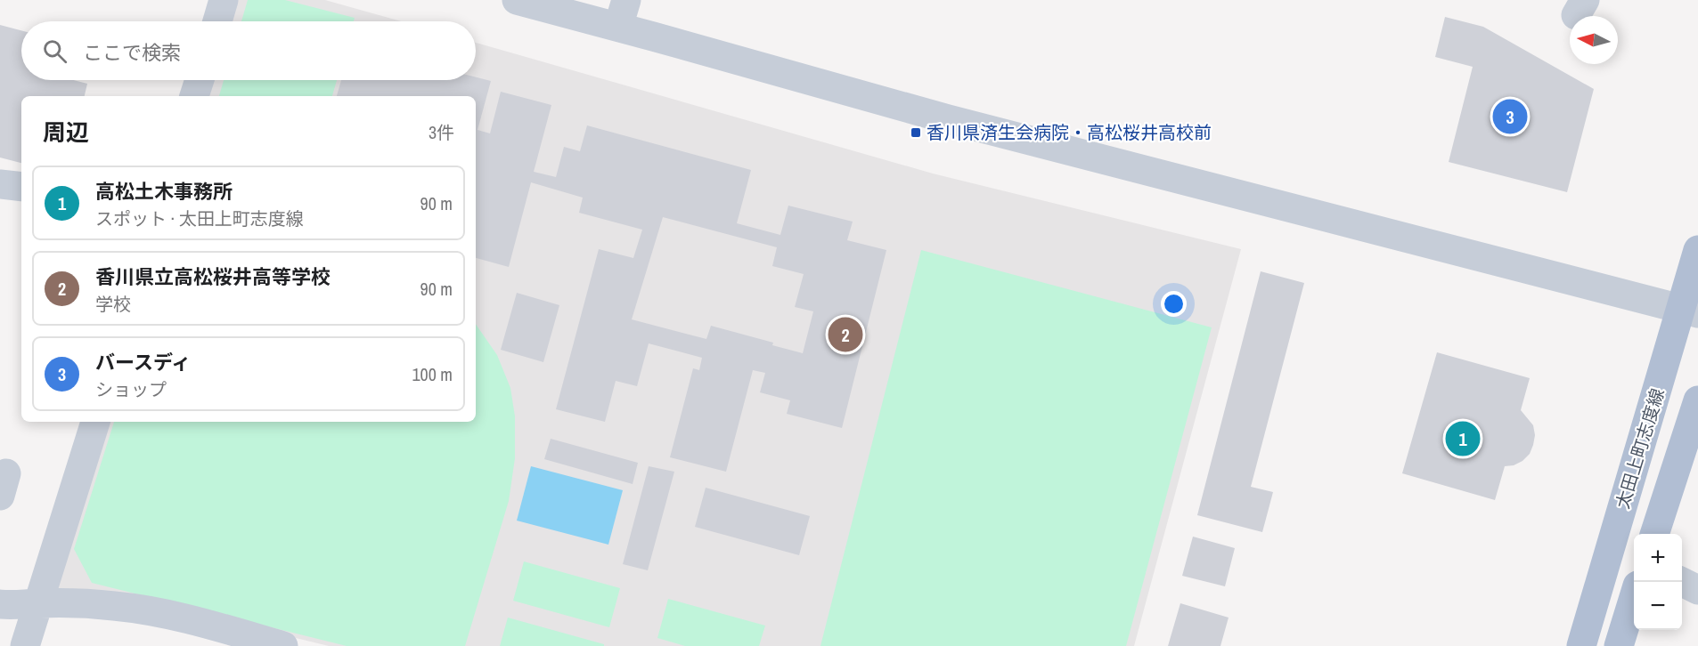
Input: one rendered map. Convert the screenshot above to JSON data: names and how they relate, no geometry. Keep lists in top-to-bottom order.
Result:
{
  "streets": {
    "main road": ["太田上町志度線"]
  },
  "places": {
    "transit": ["香川県済生会病院・高松桜井高校前"]
  },
  "north": "left",
  "page": {
    "search": "ここで検索",
    "heading": ["周辺", "3件"],
    "pins": ["3", "2", "1"],
    "list": [
      {
        "mark": "1",
        "name": "高松土木事務所",
        "note": "スポット · 太田上町志度線",
        "value": "90 m"
      },
      {
        "mark": "2",
        "name": "香川県立高松桜井高等学校",
        "note": "学校",
        "value": "90 m"
      },
      {
        "mark": "3",
        "name": "バースディ",
        "note": "ショップ",
        "value": "100 m"
      }
    ],
    "map_buttons": ["+", "−"]
  }
}
